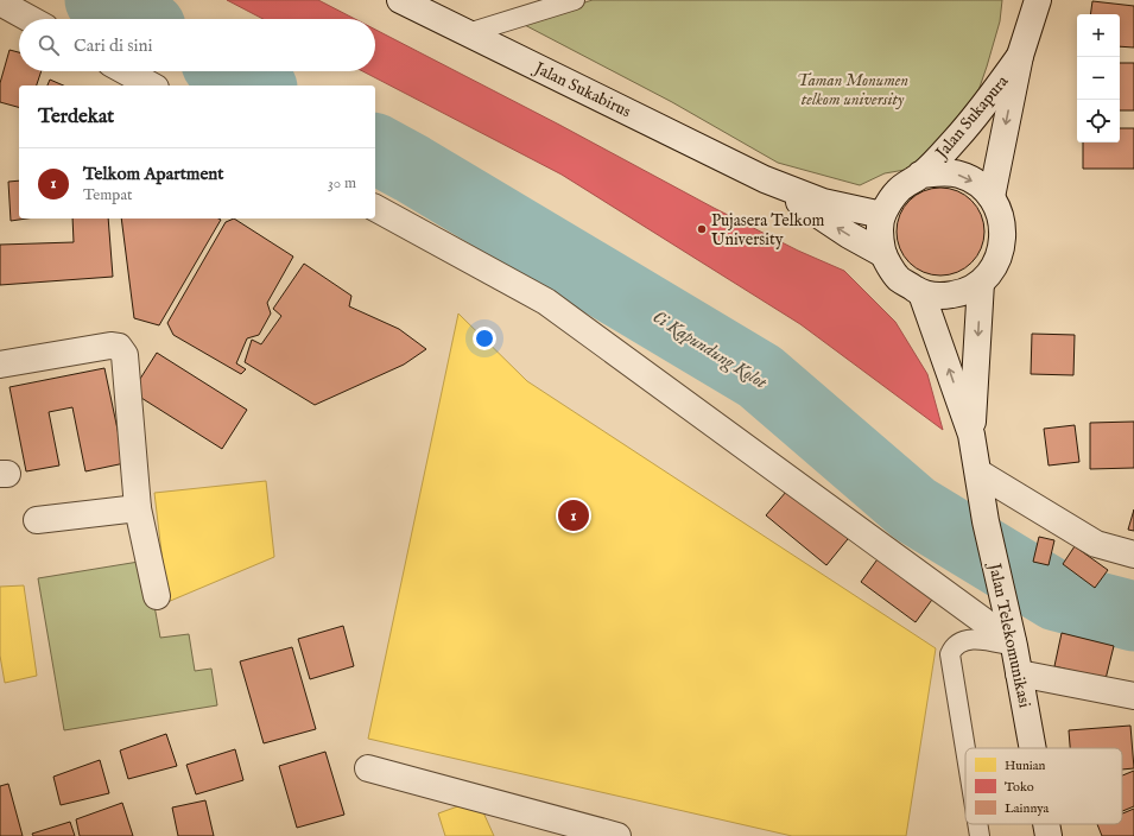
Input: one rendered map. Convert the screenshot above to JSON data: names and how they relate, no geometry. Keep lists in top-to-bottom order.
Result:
{
  "streets": {
    "street": ["Jalan Sukabirus", "Jalan Sukapura", "Jalan Telekomunikasi"]
  },
  "crossings": [
    ["Jalan Sukabirus", "Jalan Sukapura"],
    ["Jalan Sukabirus", "Jalan Telekomunikasi"],
    ["Jalan Sukapura", "Jalan Telekomunikasi"]
  ],
  "one_way": ["Jalan Sukapura"],
  "water": ["Ci Kapundung Kolot"],
  "parks": ["Taman Monumen telkom university"],
  "places": ["Pujasera Telkom University"],
  "legend": ["Hunian", "Toko", "Lainnya"],
  "page": {
    "map_buttons": ["+", "−"],
    "search": "Cari di sini",
    "heading": "Terdekat",
    "list": [
      {
        "mark": "1",
        "name": "Telkom Apartment",
        "note": "Tempat",
        "value": "30 m"
      }
    ],
    "pins": "1"
  }
}
